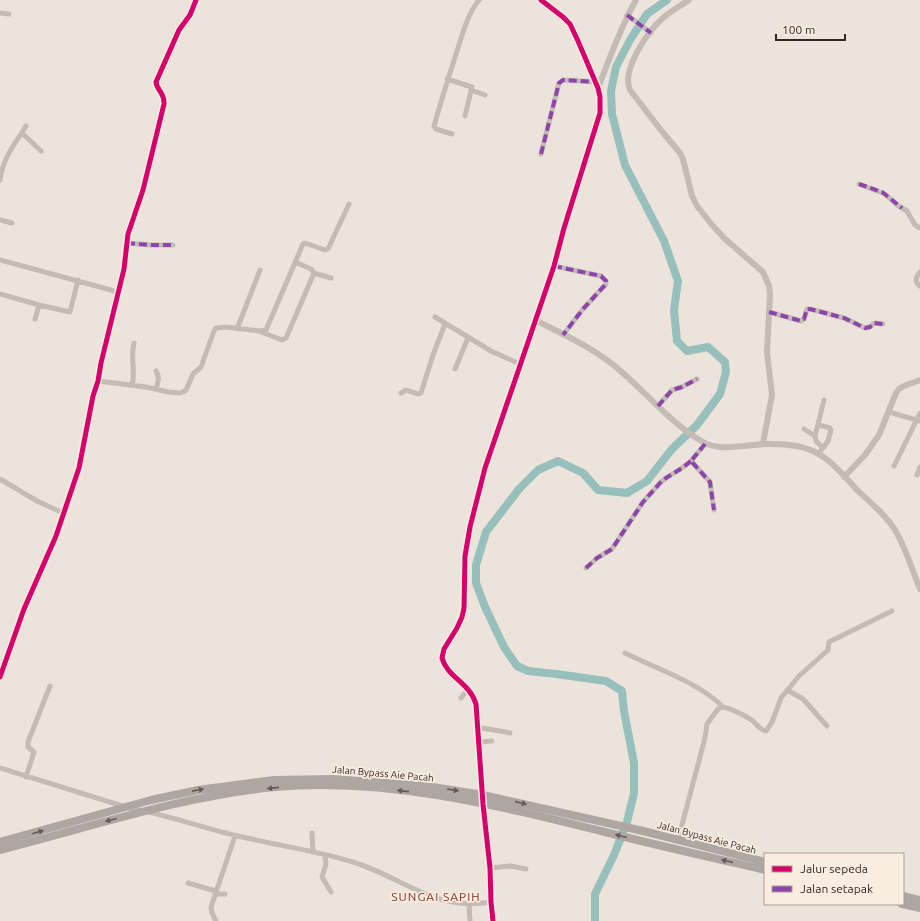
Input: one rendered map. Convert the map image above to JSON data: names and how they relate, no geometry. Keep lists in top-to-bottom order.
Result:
{
  "streets": {
    "highway": ["Jalan Bypass Aie Pacah"]
  },
  "districts": ["SUNGAI SAPIH"],
  "legend": ["Jalur sepeda", "Jalan setapak"],
  "scale_bar": "100 m"
}
